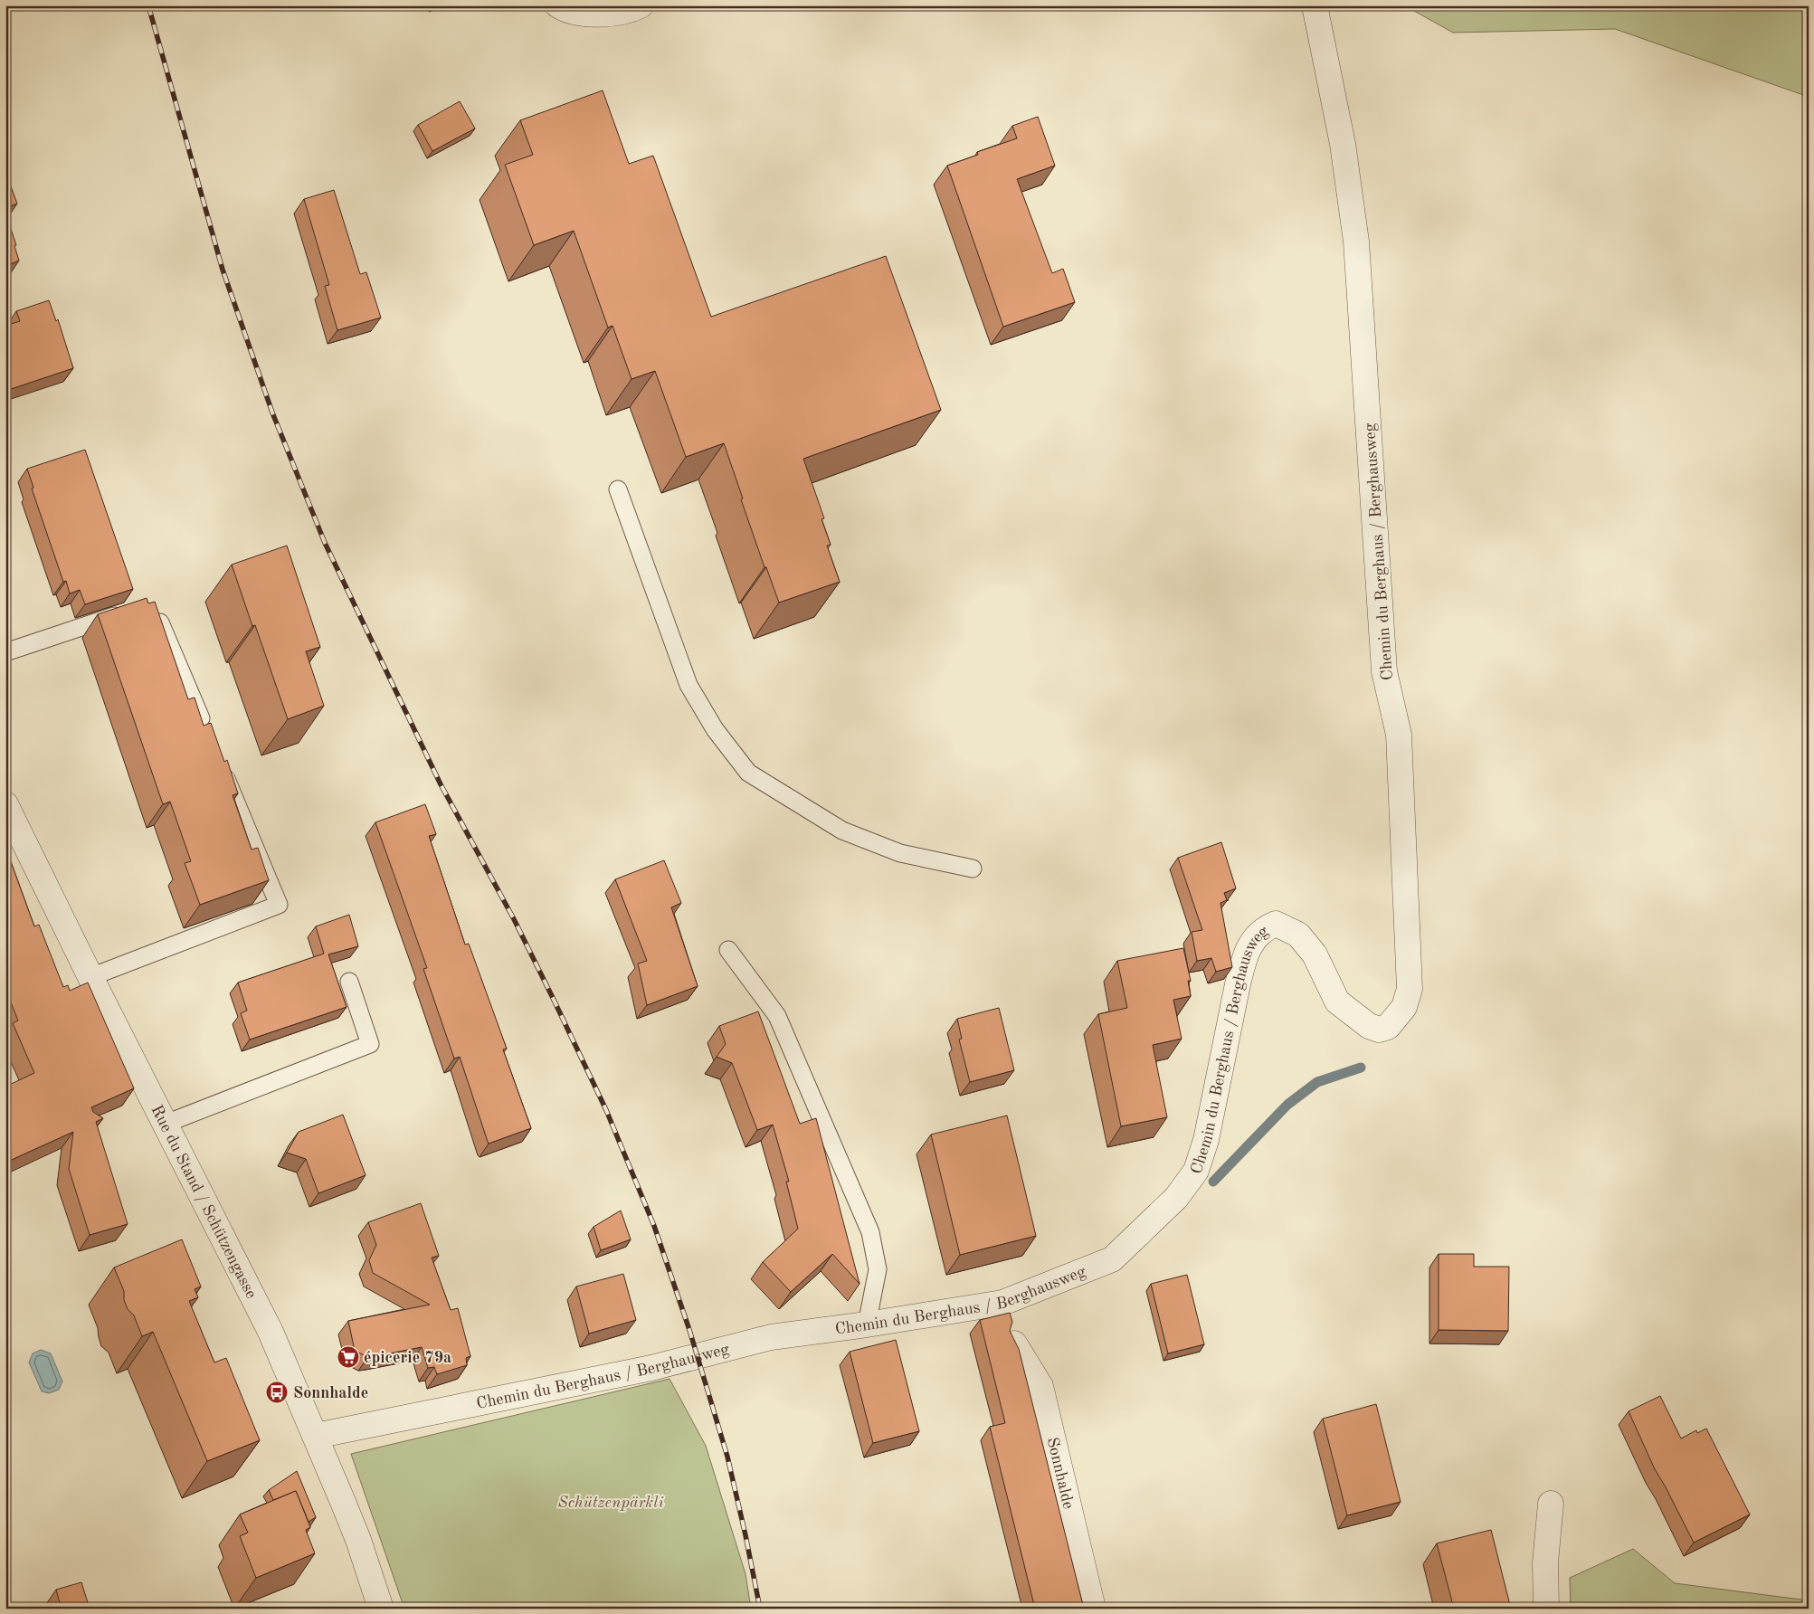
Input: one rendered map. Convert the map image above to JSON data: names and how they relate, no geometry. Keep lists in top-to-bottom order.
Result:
{
  "streets": {
    "street": ["Chemin du Berghaus / Berghausweg", "Rue du Stand / Schützengasse", "Sonnhalde"]
  },
  "crossings": [
    ["Chemin du Berghaus / Berghausweg", "Rue du Stand / Schützengasse"]
  ],
  "parks": ["Schützenpärkli"],
  "places": {
    "supermarket": ["épicerie 79a"],
    "bus stop": ["Sonnhalde"]
  }
}
